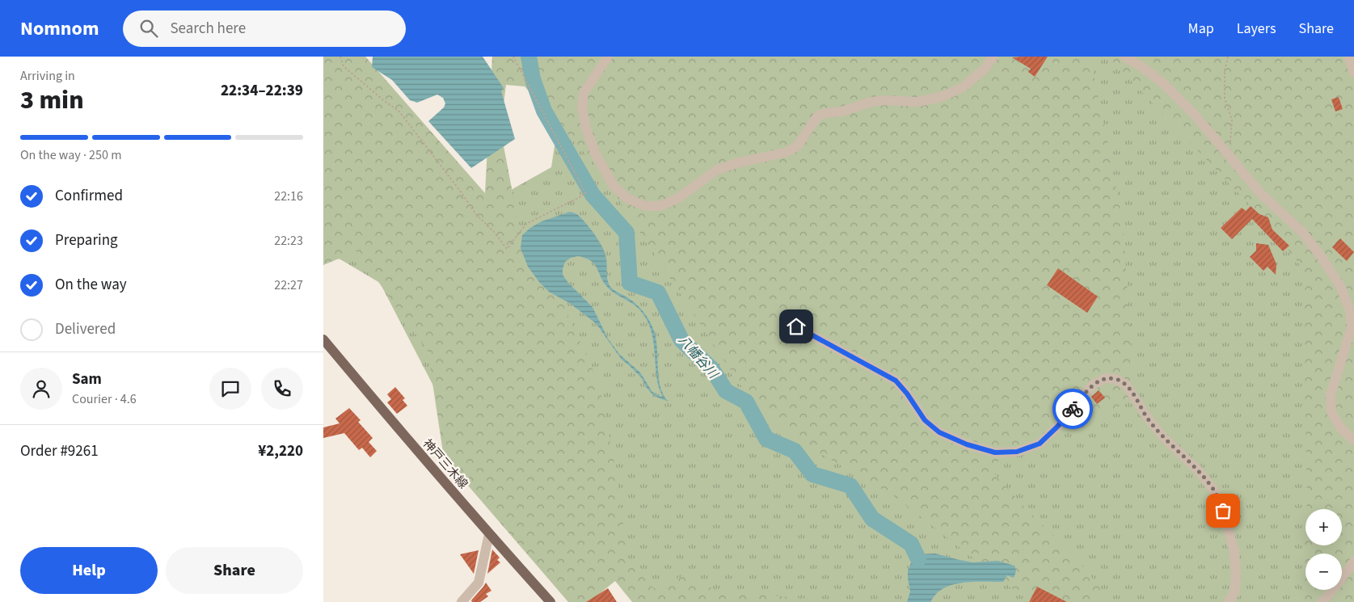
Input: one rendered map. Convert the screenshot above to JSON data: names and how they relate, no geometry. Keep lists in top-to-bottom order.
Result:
{
  "streets": {
    "main road": ["神戸三木線"]
  },
  "water": ["八幡谷川"],
  "page": {
    "header": "Nomnom",
    "search": "Search here",
    "nav": ["Map", "Layers", "Share"],
    "heading": ["3 min", "Arriving in", "22:34–22:39"],
    "panel": [
      "Sam",
      "Courier · 4.6",
      "Order #9261",
      "¥2,220"
    ],
    "bar": "On the way · 250 m",
    "list": [
      ["Confirmed", "22:16"],
      ["Preparing", "22:23"],
      ["On the way", "22:27"],
      "Delivered"
    ],
    "map_buttons": ["+", "−"],
    "buttons": ["Help", "Share"]
  }
}
